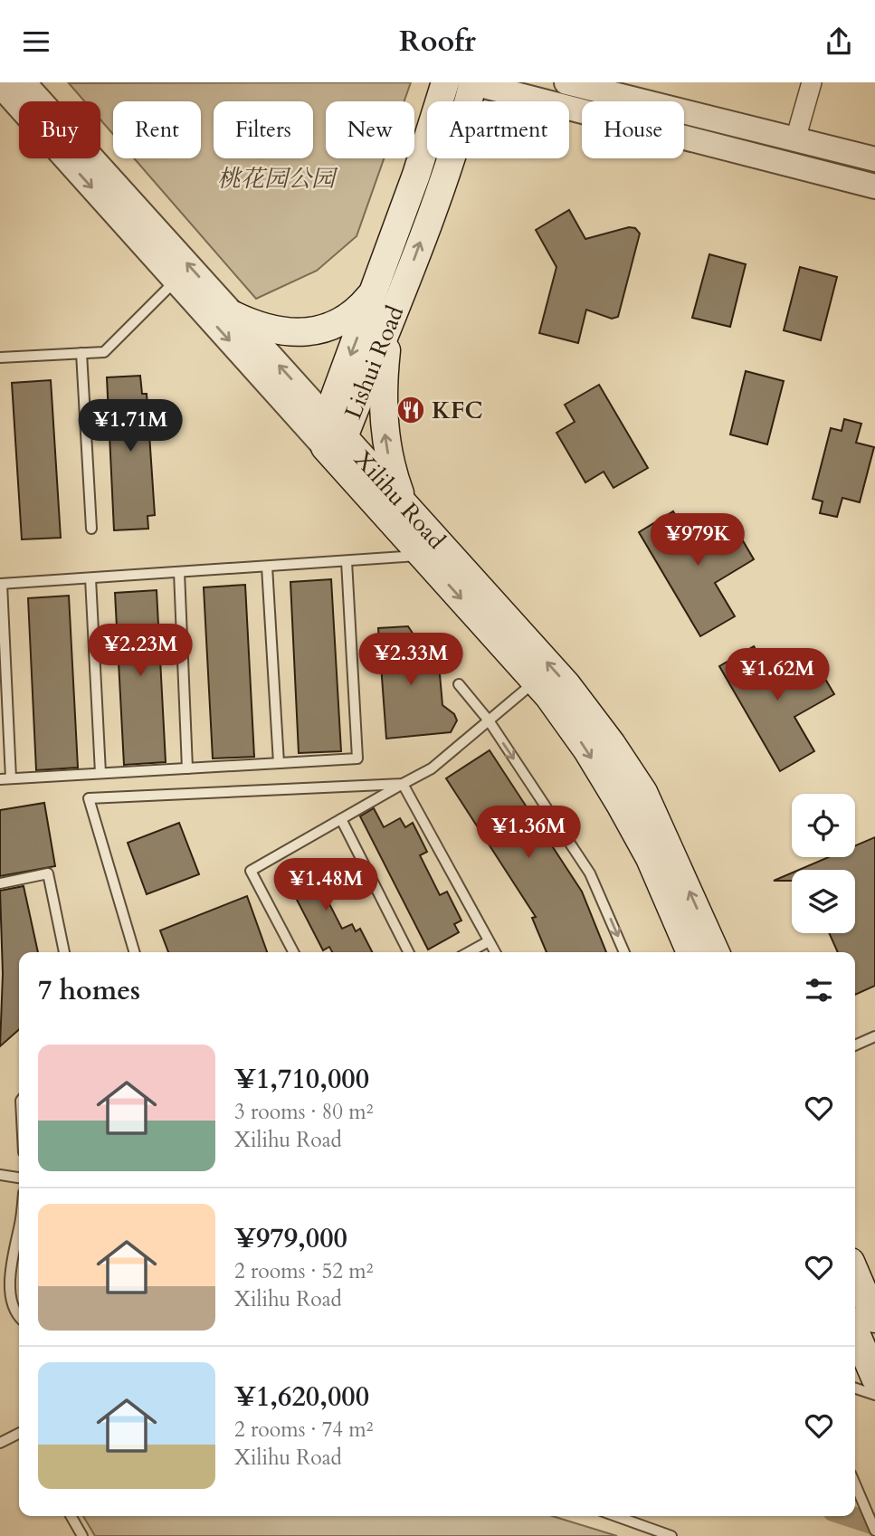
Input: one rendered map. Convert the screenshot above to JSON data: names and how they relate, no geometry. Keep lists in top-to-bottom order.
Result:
{
  "streets": {
    "main road": ["Lishui Road", "Xilihu Road"]
  },
  "crossings": [
    ["Lishui Road", "Xilihu Road"]
  ],
  "parks": ["桃花园公园"],
  "places": {
    "restaurant": ["KFC"]
  },
  "page": {
    "header": "Roofr",
    "chip": [
      "Buy",
      "Rent",
      "Filters",
      "New",
      "Apartment",
      "House"
    ],
    "price": [
      "¥1.71M",
      "¥979K",
      "¥2.23M",
      "¥2.33M",
      "¥1.62M",
      "¥1.36M",
      "¥1.48M"
    ],
    "heading": "7 homes",
    "list": [
      {
        "name": "¥1,710,000",
        "note": "3 rooms · 80 m² · Xilihu Road"
      },
      {
        "name": "¥979,000",
        "note": "2 rooms · 52 m² · Xilihu Road"
      },
      {
        "name": "¥1,620,000",
        "note": "2 rooms · 74 m² · Xilihu Road"
      }
    ]
  }
}
